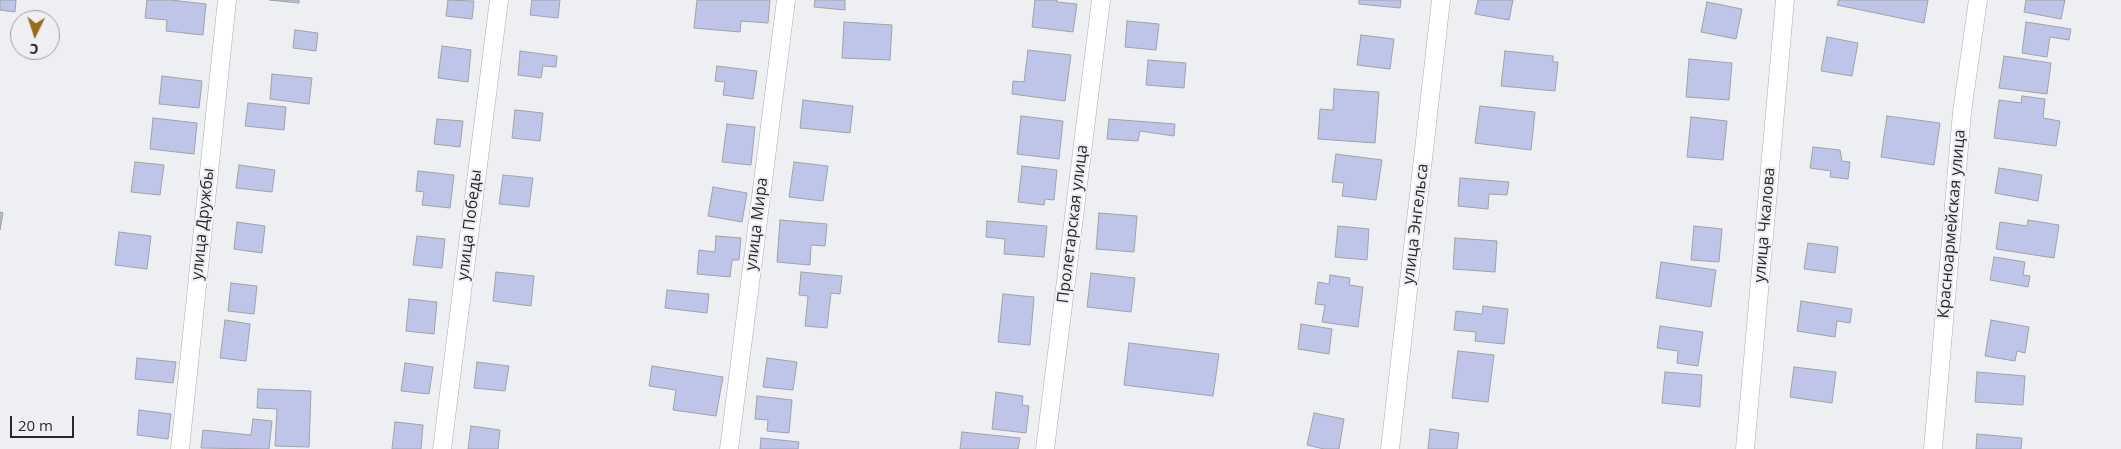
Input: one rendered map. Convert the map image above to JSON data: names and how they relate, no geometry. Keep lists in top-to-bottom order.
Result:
{
  "streets": {
    "street": [
      "улица Дружбы",
      "улица Мира",
      "Пролетарская улица",
      "улица Энгельса",
      "Красноармейская улица",
      "улица Победы",
      "улица Чкалова"
    ]
  },
  "scale_bar": "20 m",
  "north": "bottom"
}
